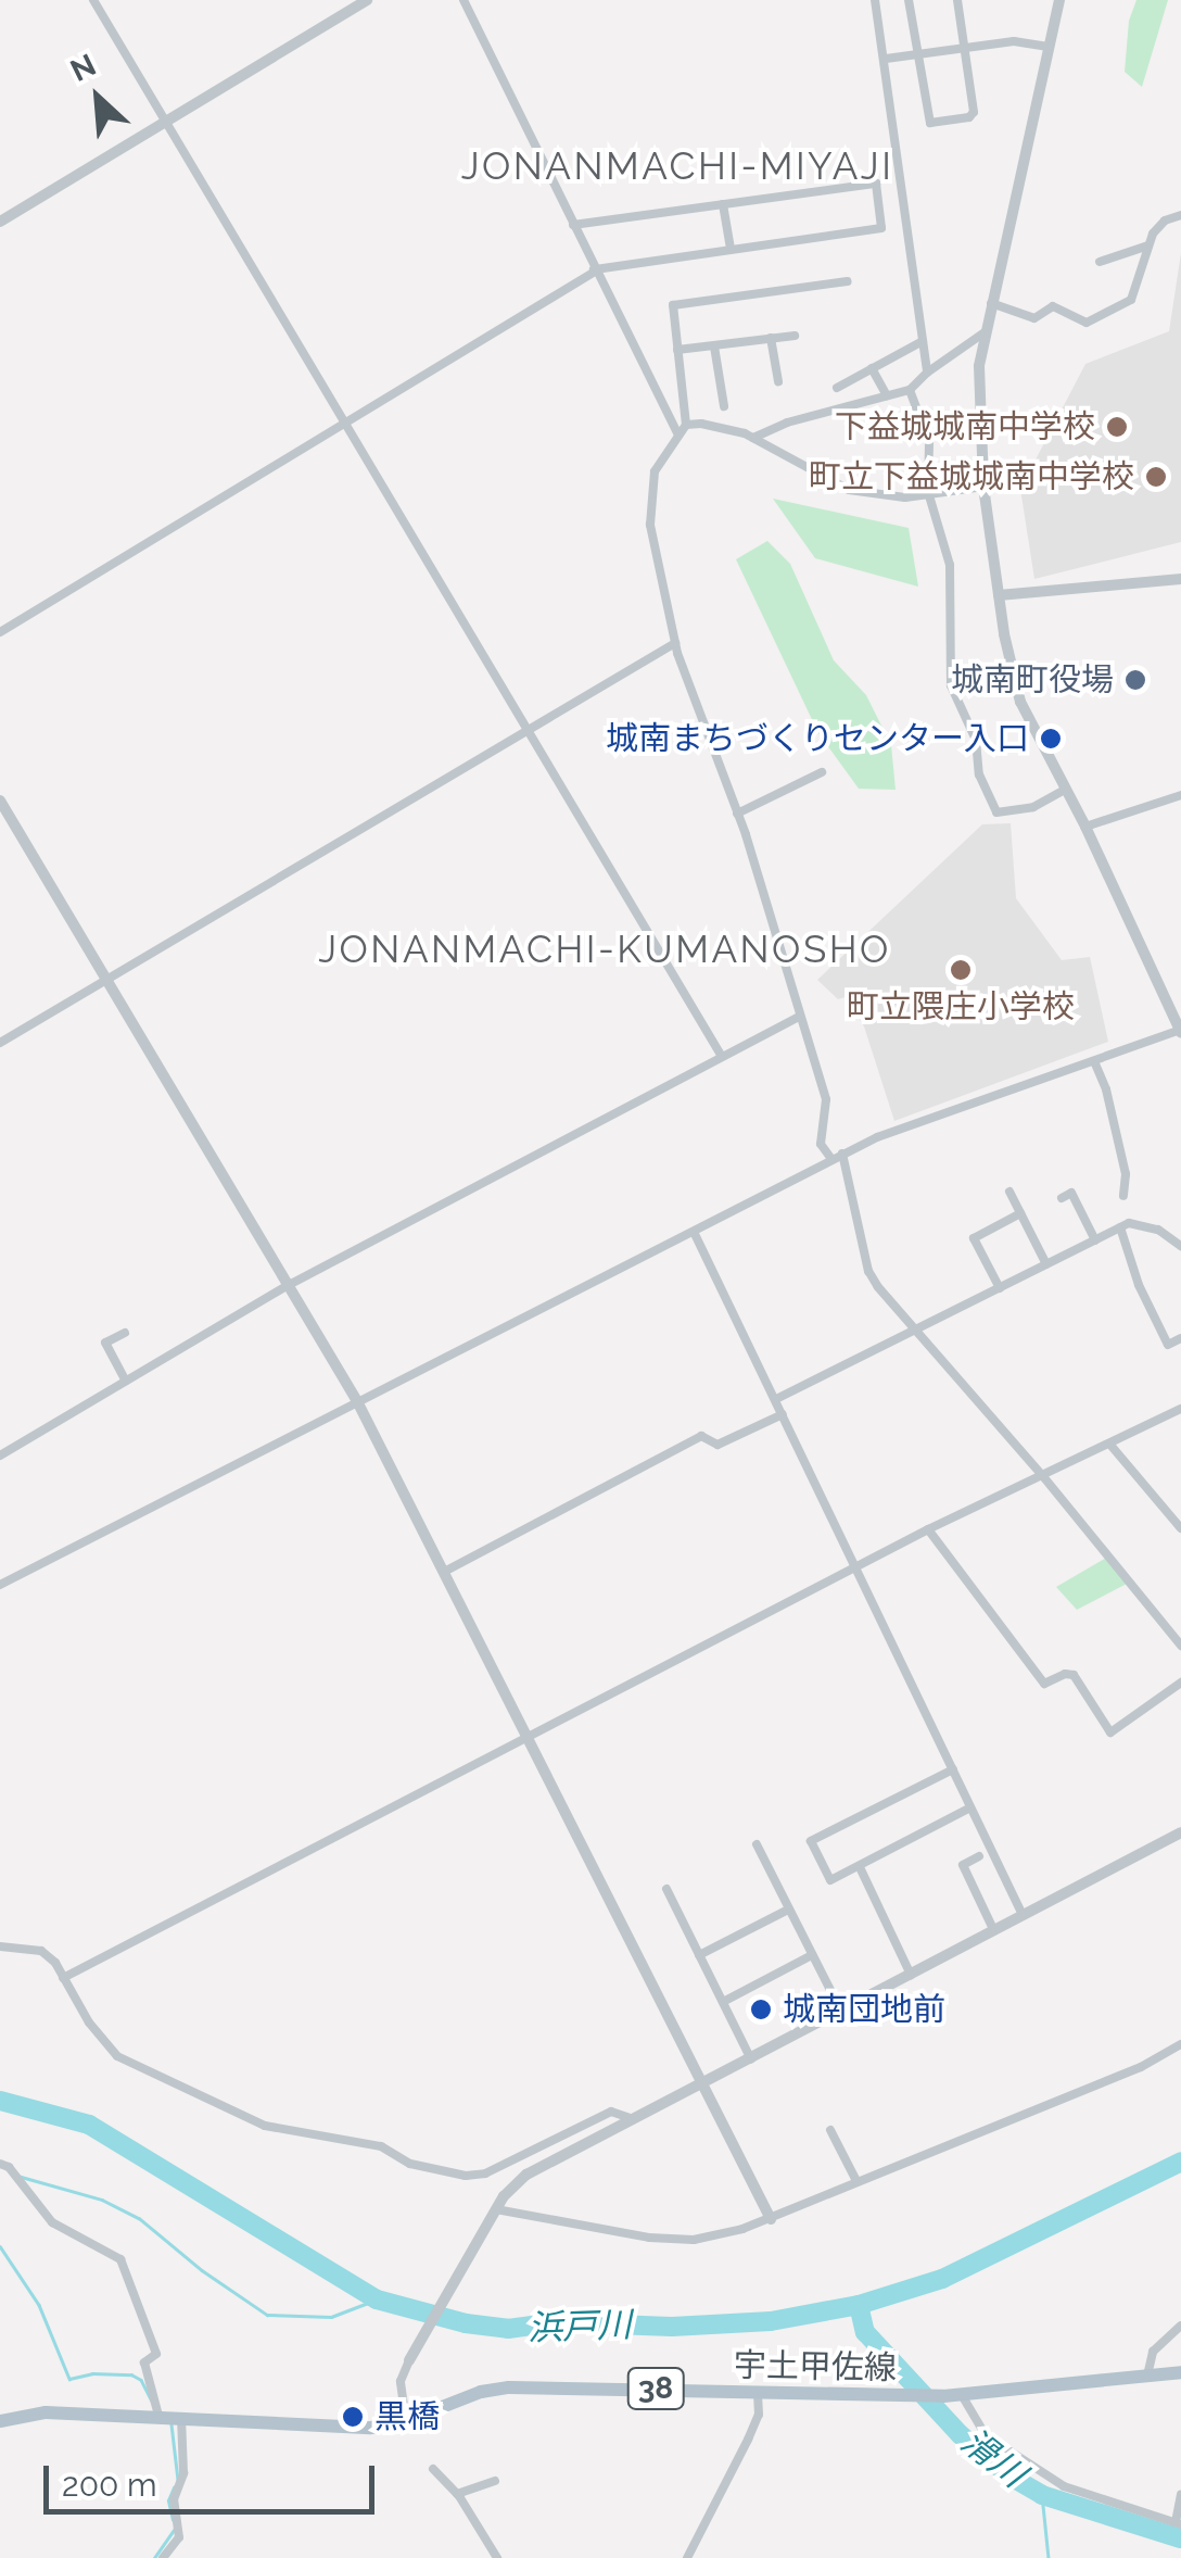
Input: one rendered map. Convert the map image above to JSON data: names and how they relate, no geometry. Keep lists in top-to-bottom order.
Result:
{
  "streets": {
    "main road": ["宇土甲佐線", "38"]
  },
  "districts": ["JONANMACHI-MIYAJI", "JONANMACHI-KUMANOSHO"],
  "water": ["浜戸川", "滑川"],
  "places": [
    "下益城城南中学校",
    "町立下益城城南中学校",
    "城南町役場",
    "城南まちづくりセンター入口",
    "町立隈庄小学校",
    "城南団地前",
    "黒橋"
  ],
  "scale_bar": "200 m",
  "north": "top left"
}
